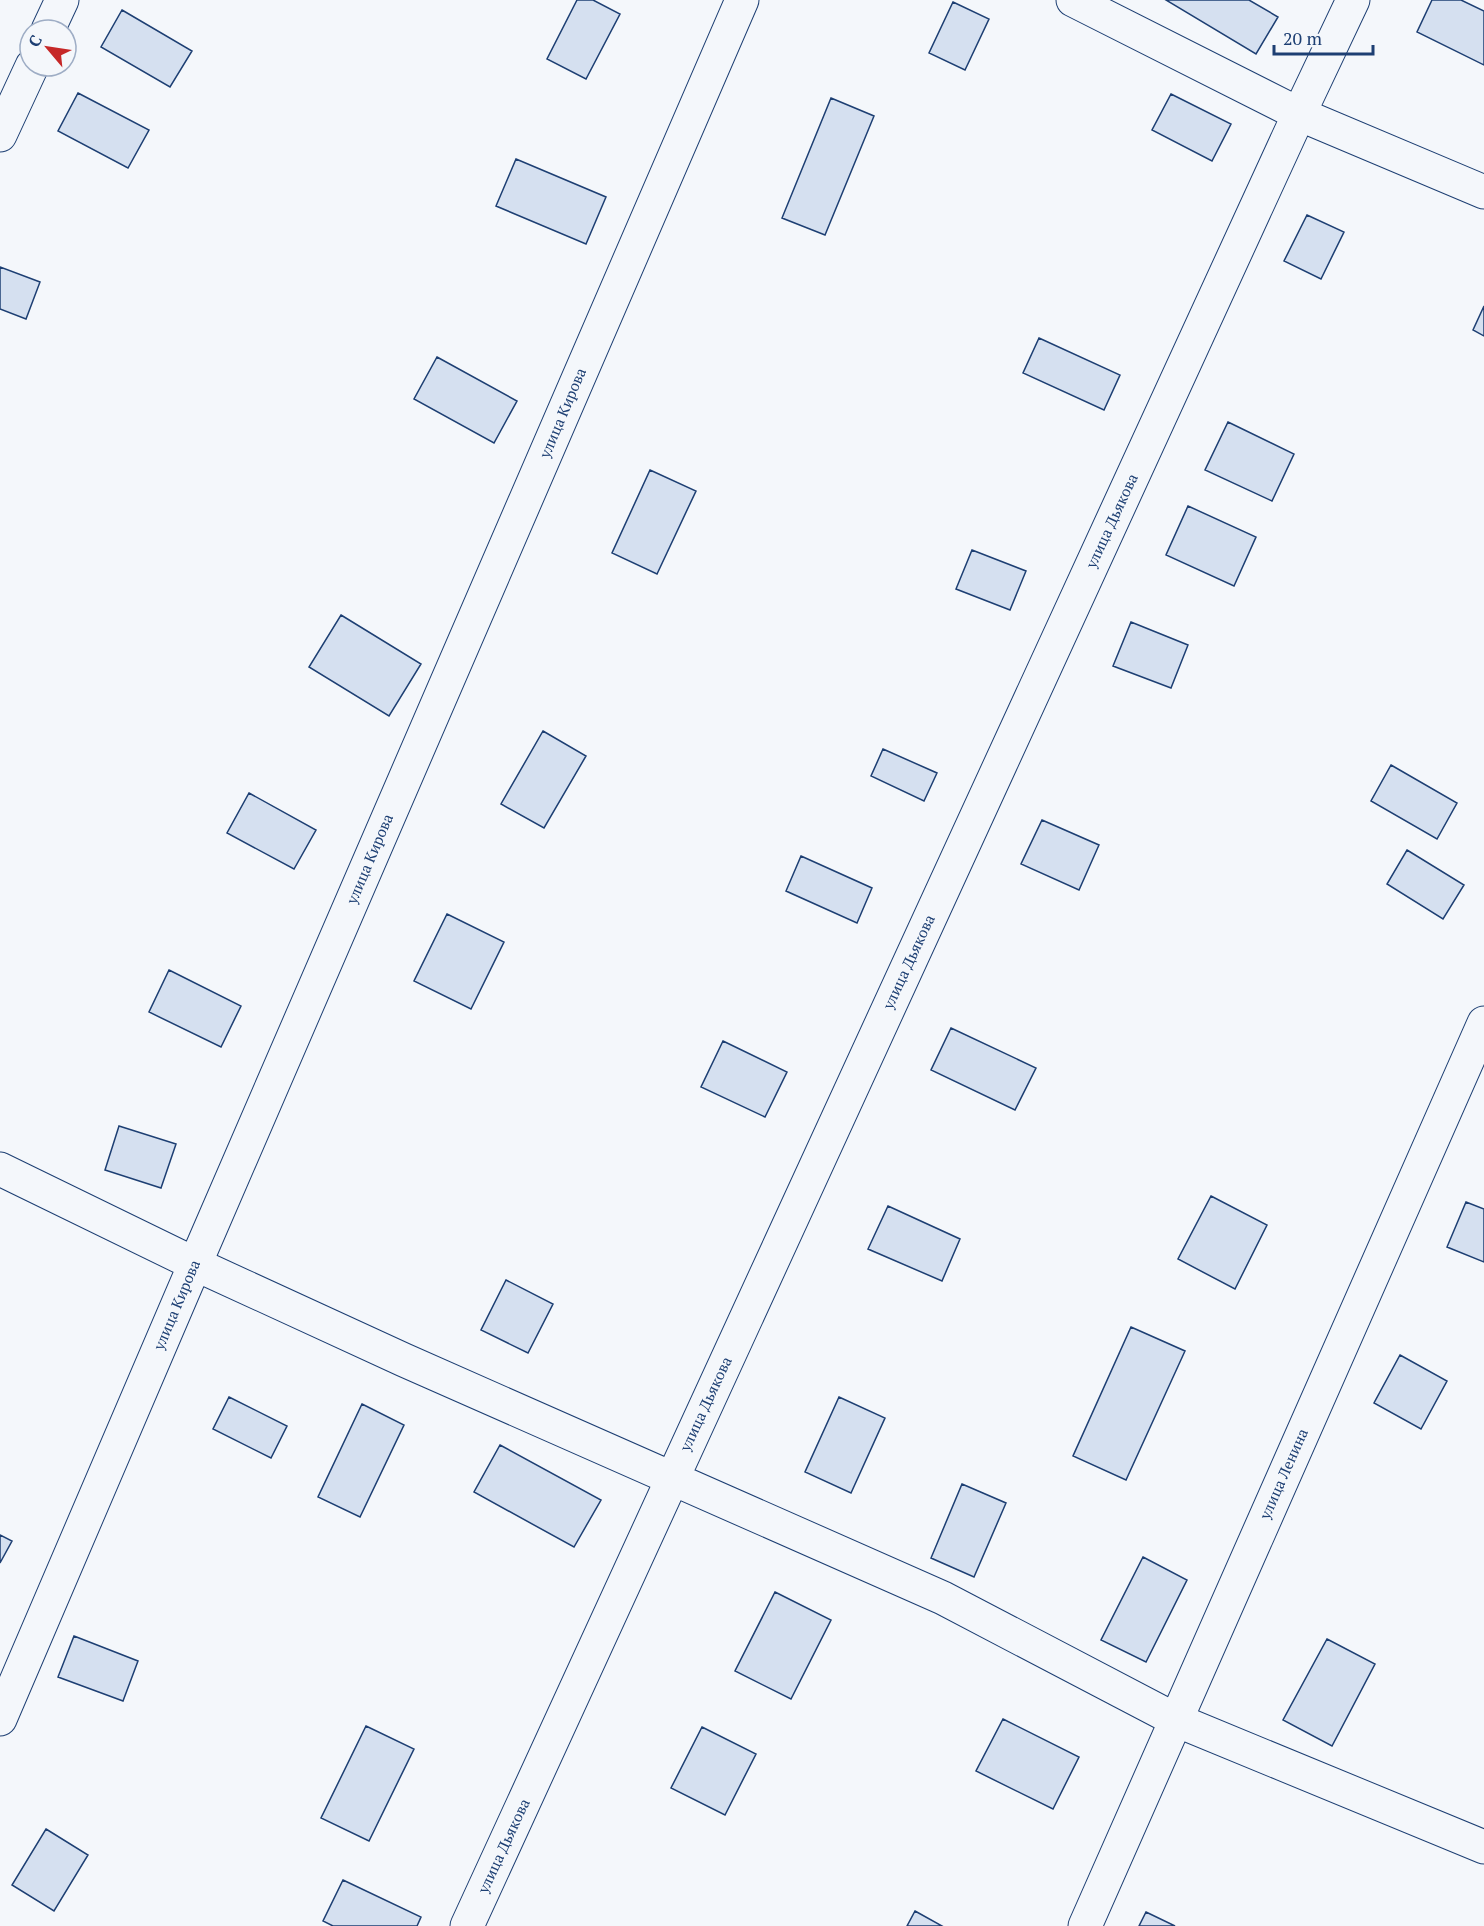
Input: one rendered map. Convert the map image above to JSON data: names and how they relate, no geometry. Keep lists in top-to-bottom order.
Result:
{
  "streets": {
    "street": ["улица Кирова", "улица Дьякова", "улица Ленина"]
  },
  "scale_bar": "20 m",
  "north": "top left"
}
